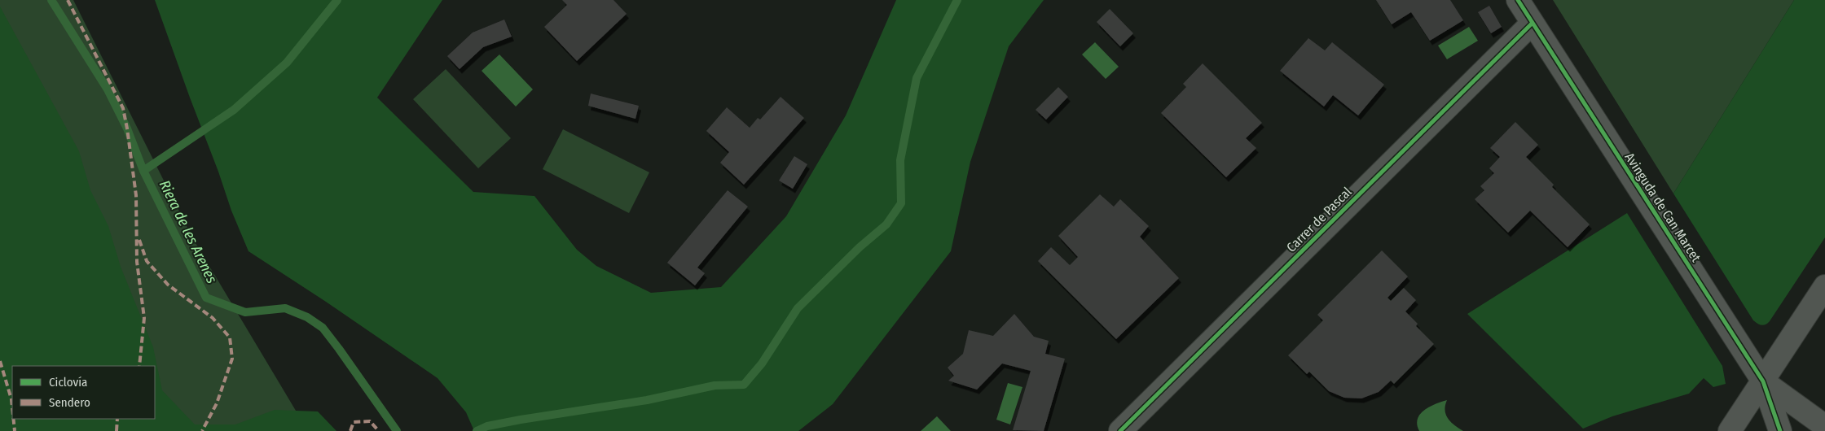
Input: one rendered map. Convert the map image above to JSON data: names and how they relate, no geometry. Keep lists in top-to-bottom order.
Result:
{
  "streets": {
    "street": ["Avinguda de Can Marcet", "Carrer de Pascal"]
  },
  "crossings": [
    ["Avinguda de Can Marcet", "Carrer de Pascal"]
  ],
  "water": ["Riera de les Arenes"],
  "legend": ["Ciclovía", "Sendero"]
}
